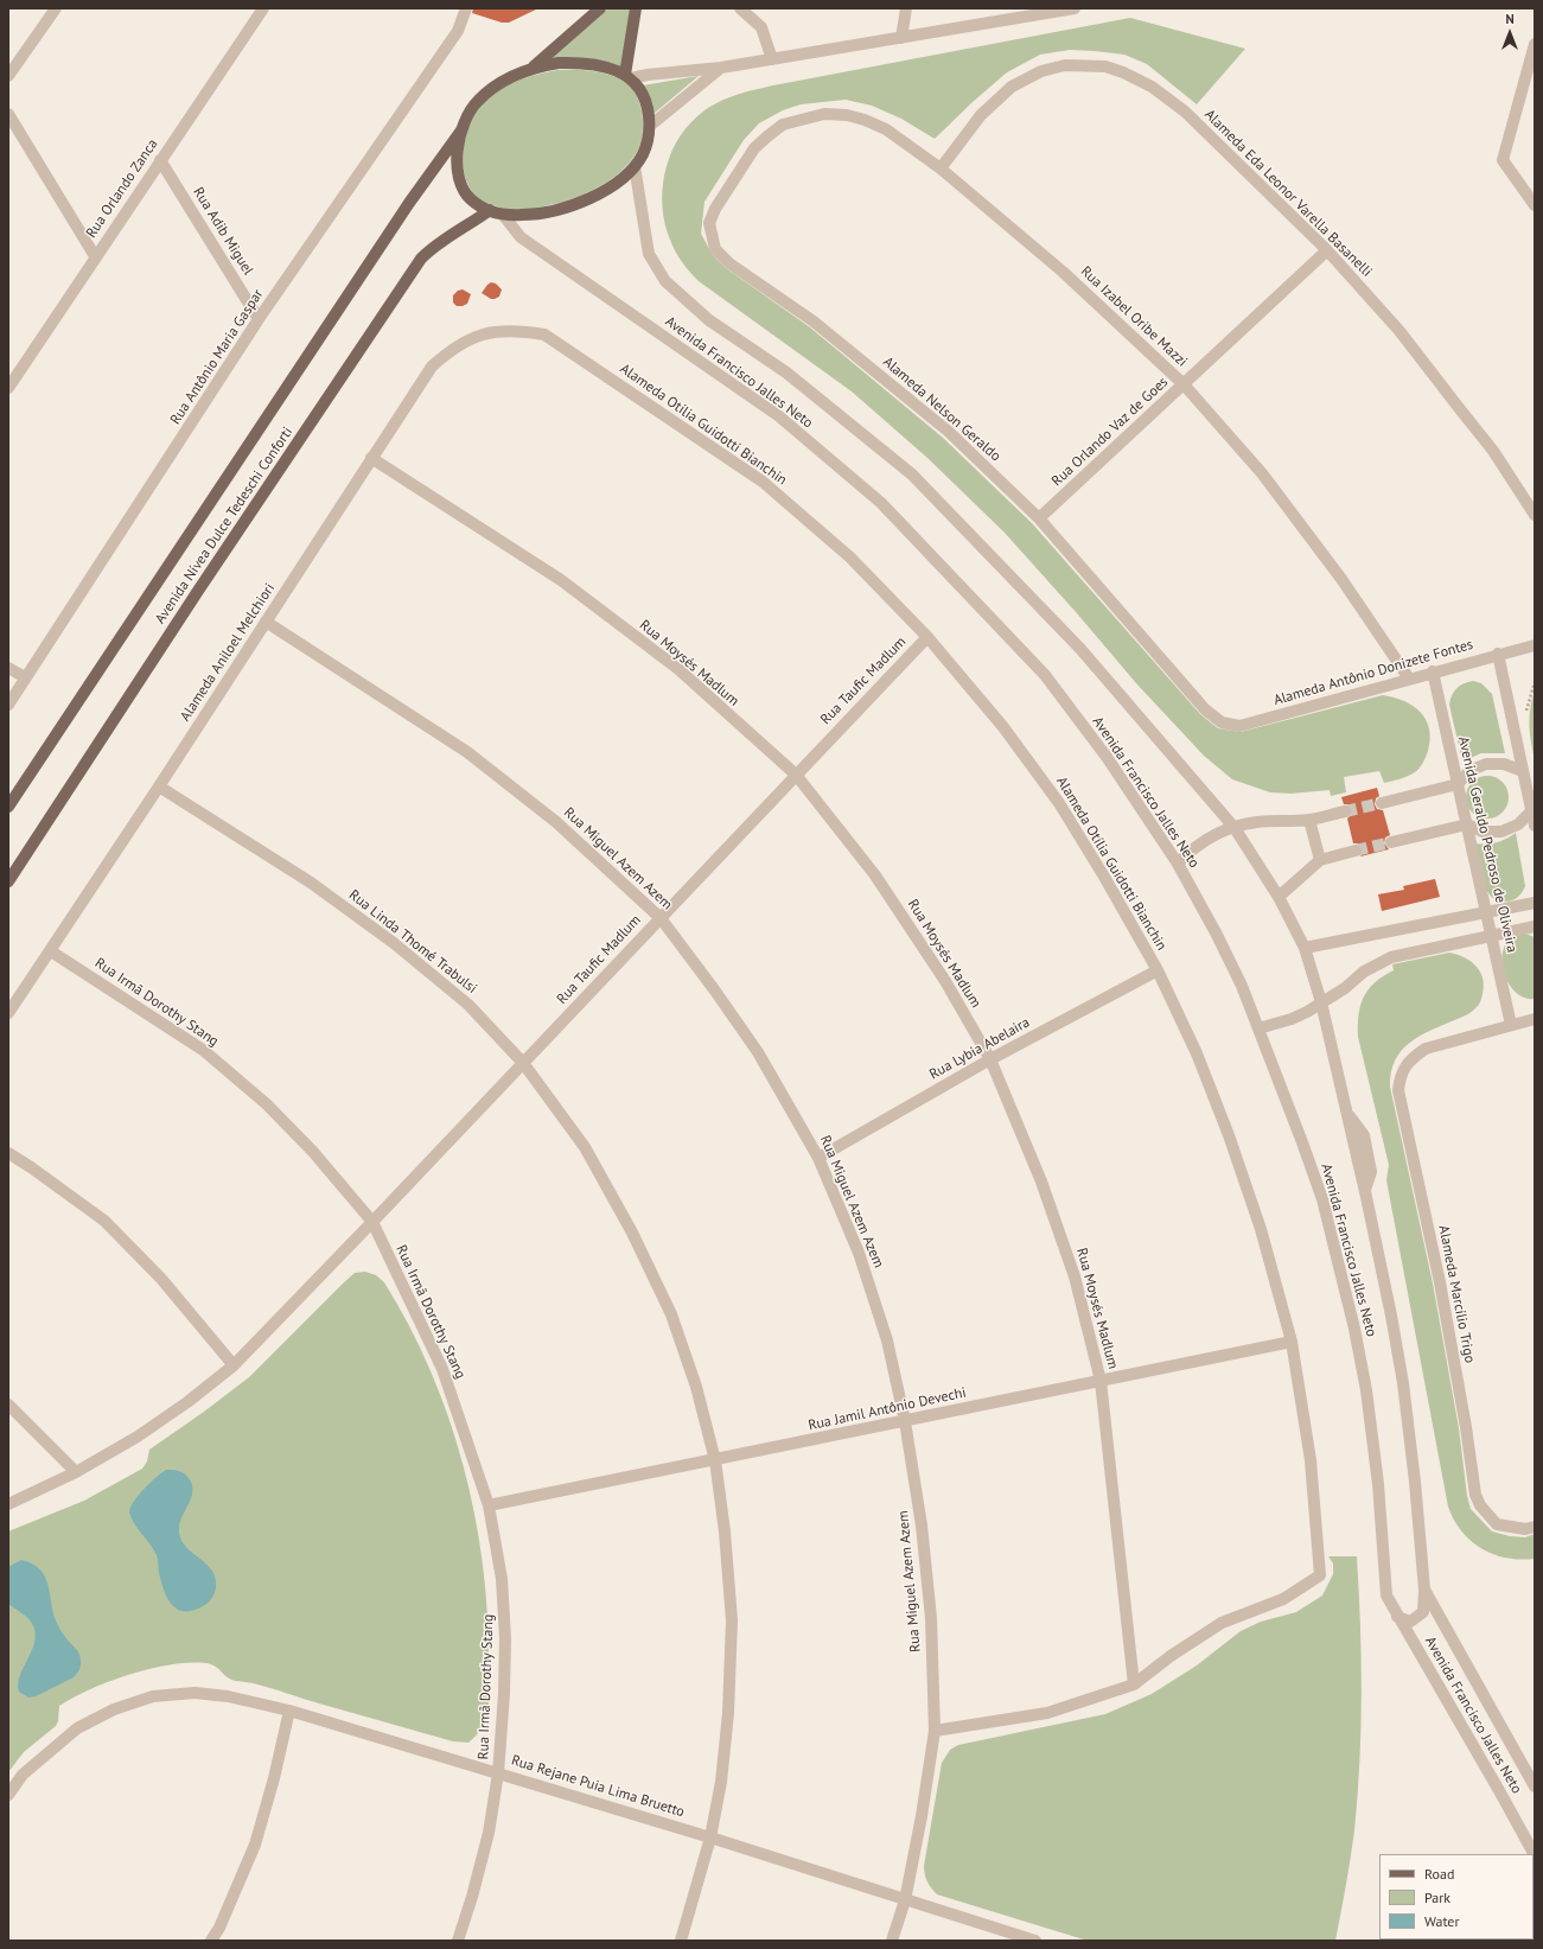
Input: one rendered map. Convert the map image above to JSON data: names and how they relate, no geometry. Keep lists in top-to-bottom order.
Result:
{
  "streets": {
    "main road": ["Avenida Nívea Dulce Tedeschi Conforti"],
    "street": [
      "Rua Orlando Zanca",
      "Alameda Eda Leonor Varella Basanelli",
      "Rua Adib Miguel",
      "Rua Izabel Oribe Mazzi",
      "Rua Antônio Maria Gaspar",
      "Avenida Francisco Jalles Neto",
      "Alameda Nelson Geraldo",
      "Alameda Otília Guidotti Bianchin",
      "Rua Orlando Vaz de Goes",
      "Alameda Aniloel Melchiori",
      "Rua Moysés Madlum",
      "Alameda Antônio Donizete Fontes",
      "Rua Taufic Madlum",
      "Avenida Geraldo Pedroso de Oliveira",
      "Rua Miguel Azem Azem",
      "Rua Linda Thomé Trabulsi",
      "Rua Irmã Dorothy Stang",
      "Rua Lybia Abelaira",
      "Alameda Marcílio Trigo",
      "Rua Jamil Antônio Devechi",
      "Rua Rejane Puia Lima Bruetto"
    ]
  },
  "crossings": [
    ["Rua Orlando Zanca", "Rua Adib Miguel"],
    ["Alameda Eda Leonor Varella Basanelli", "Rua Izabel Oribe Mazzi"],
    ["Alameda Eda Leonor Varella Basanelli", "Rua Orlando Vaz de Goes"],
    ["Rua Adib Miguel", "Rua Antônio Maria Gaspar"],
    ["Rua Izabel Oribe Mazzi", "Alameda Nelson Geraldo"],
    ["Rua Izabel Oribe Mazzi", "Rua Orlando Vaz de Goes"],
    ["Rua Izabel Oribe Mazzi", "Alameda Antônio Donizete Fontes"],
    ["Alameda Nelson Geraldo", "Rua Orlando Vaz de Goes"],
    ["Alameda Nelson Geraldo", "Alameda Antônio Donizete Fontes"],
    ["Alameda Otília Guidotti Bianchin", "Alameda Aniloel Melchiori"],
    ["Alameda Otília Guidotti Bianchin", "Rua Moysés Madlum"],
    ["Alameda Otília Guidotti Bianchin", "Rua Taufic Madlum"],
    ["Alameda Otília Guidotti Bianchin", "Rua Lybia Abelaira"],
    ["Alameda Otília Guidotti Bianchin", "Rua Jamil Antônio Devechi"],
    ["Alameda Aniloel Melchiori", "Rua Moysés Madlum"],
    ["Alameda Aniloel Melchiori", "Rua Miguel Azem Azem"],
    ["Alameda Aniloel Melchiori", "Rua Linda Thomé Trabulsi"],
    ["Alameda Aniloel Melchiori", "Rua Irmã Dorothy Stang"],
    ["Rua Moysés Madlum", "Rua Taufic Madlum"],
    ["Rua Moysés Madlum", "Rua Lybia Abelaira"],
    ["Rua Moysés Madlum", "Rua Jamil Antônio Devechi"],
    ["Alameda Antônio Donizete Fontes", "Avenida Geraldo Pedroso de Oliveira"],
    ["Rua Taufic Madlum", "Rua Miguel Azem Azem"],
    ["Rua Taufic Madlum", "Rua Linda Thomé Trabulsi"],
    ["Rua Taufic Madlum", "Rua Irmã Dorothy Stang"],
    ["Avenida Geraldo Pedroso de Oliveira", "Alameda Marcílio Trigo"],
    ["Rua Miguel Azem Azem", "Rua Lybia Abelaira"],
    ["Rua Miguel Azem Azem", "Rua Jamil Antônio Devechi"],
    ["Rua Miguel Azem Azem", "Rua Rejane Puia Lima Bruetto"],
    ["Rua Linda Thomé Trabulsi", "Rua Jamil Antônio Devechi"],
    ["Rua Linda Thomé Trabulsi", "Rua Rejane Puia Lima Bruetto"],
    ["Rua Irmã Dorothy Stang", "Rua Jamil Antônio Devechi"],
    ["Rua Irmã Dorothy Stang", "Rua Rejane Puia Lima Bruetto"]
  ],
  "legend": ["Road", "Park", "Water"],
  "north": "top"
}
